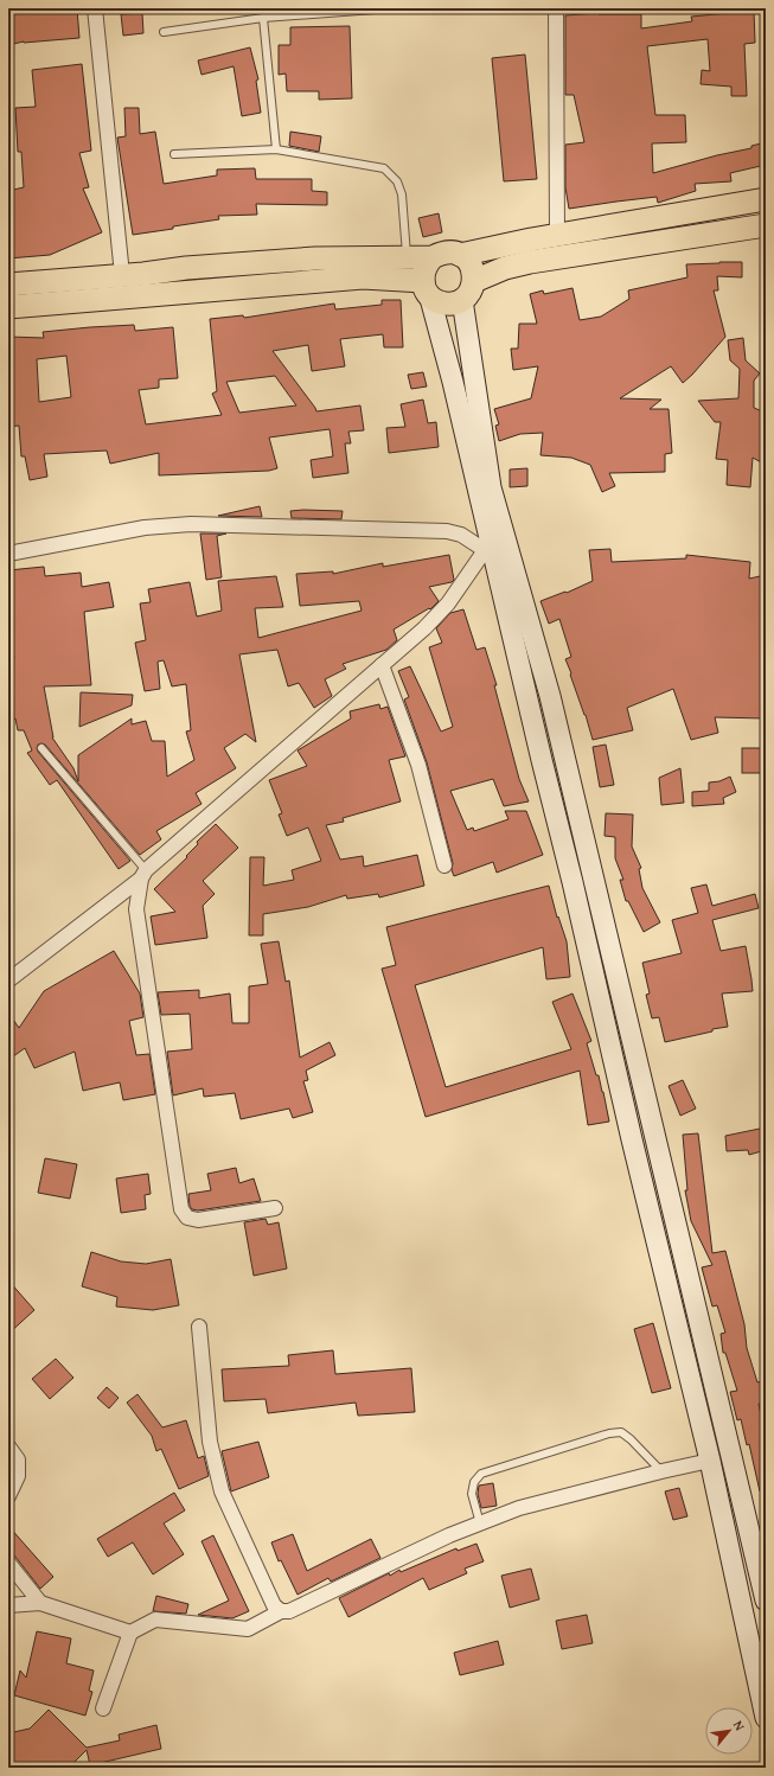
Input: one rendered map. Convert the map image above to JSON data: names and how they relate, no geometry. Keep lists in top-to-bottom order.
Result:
{
  "north": "top right"
}
